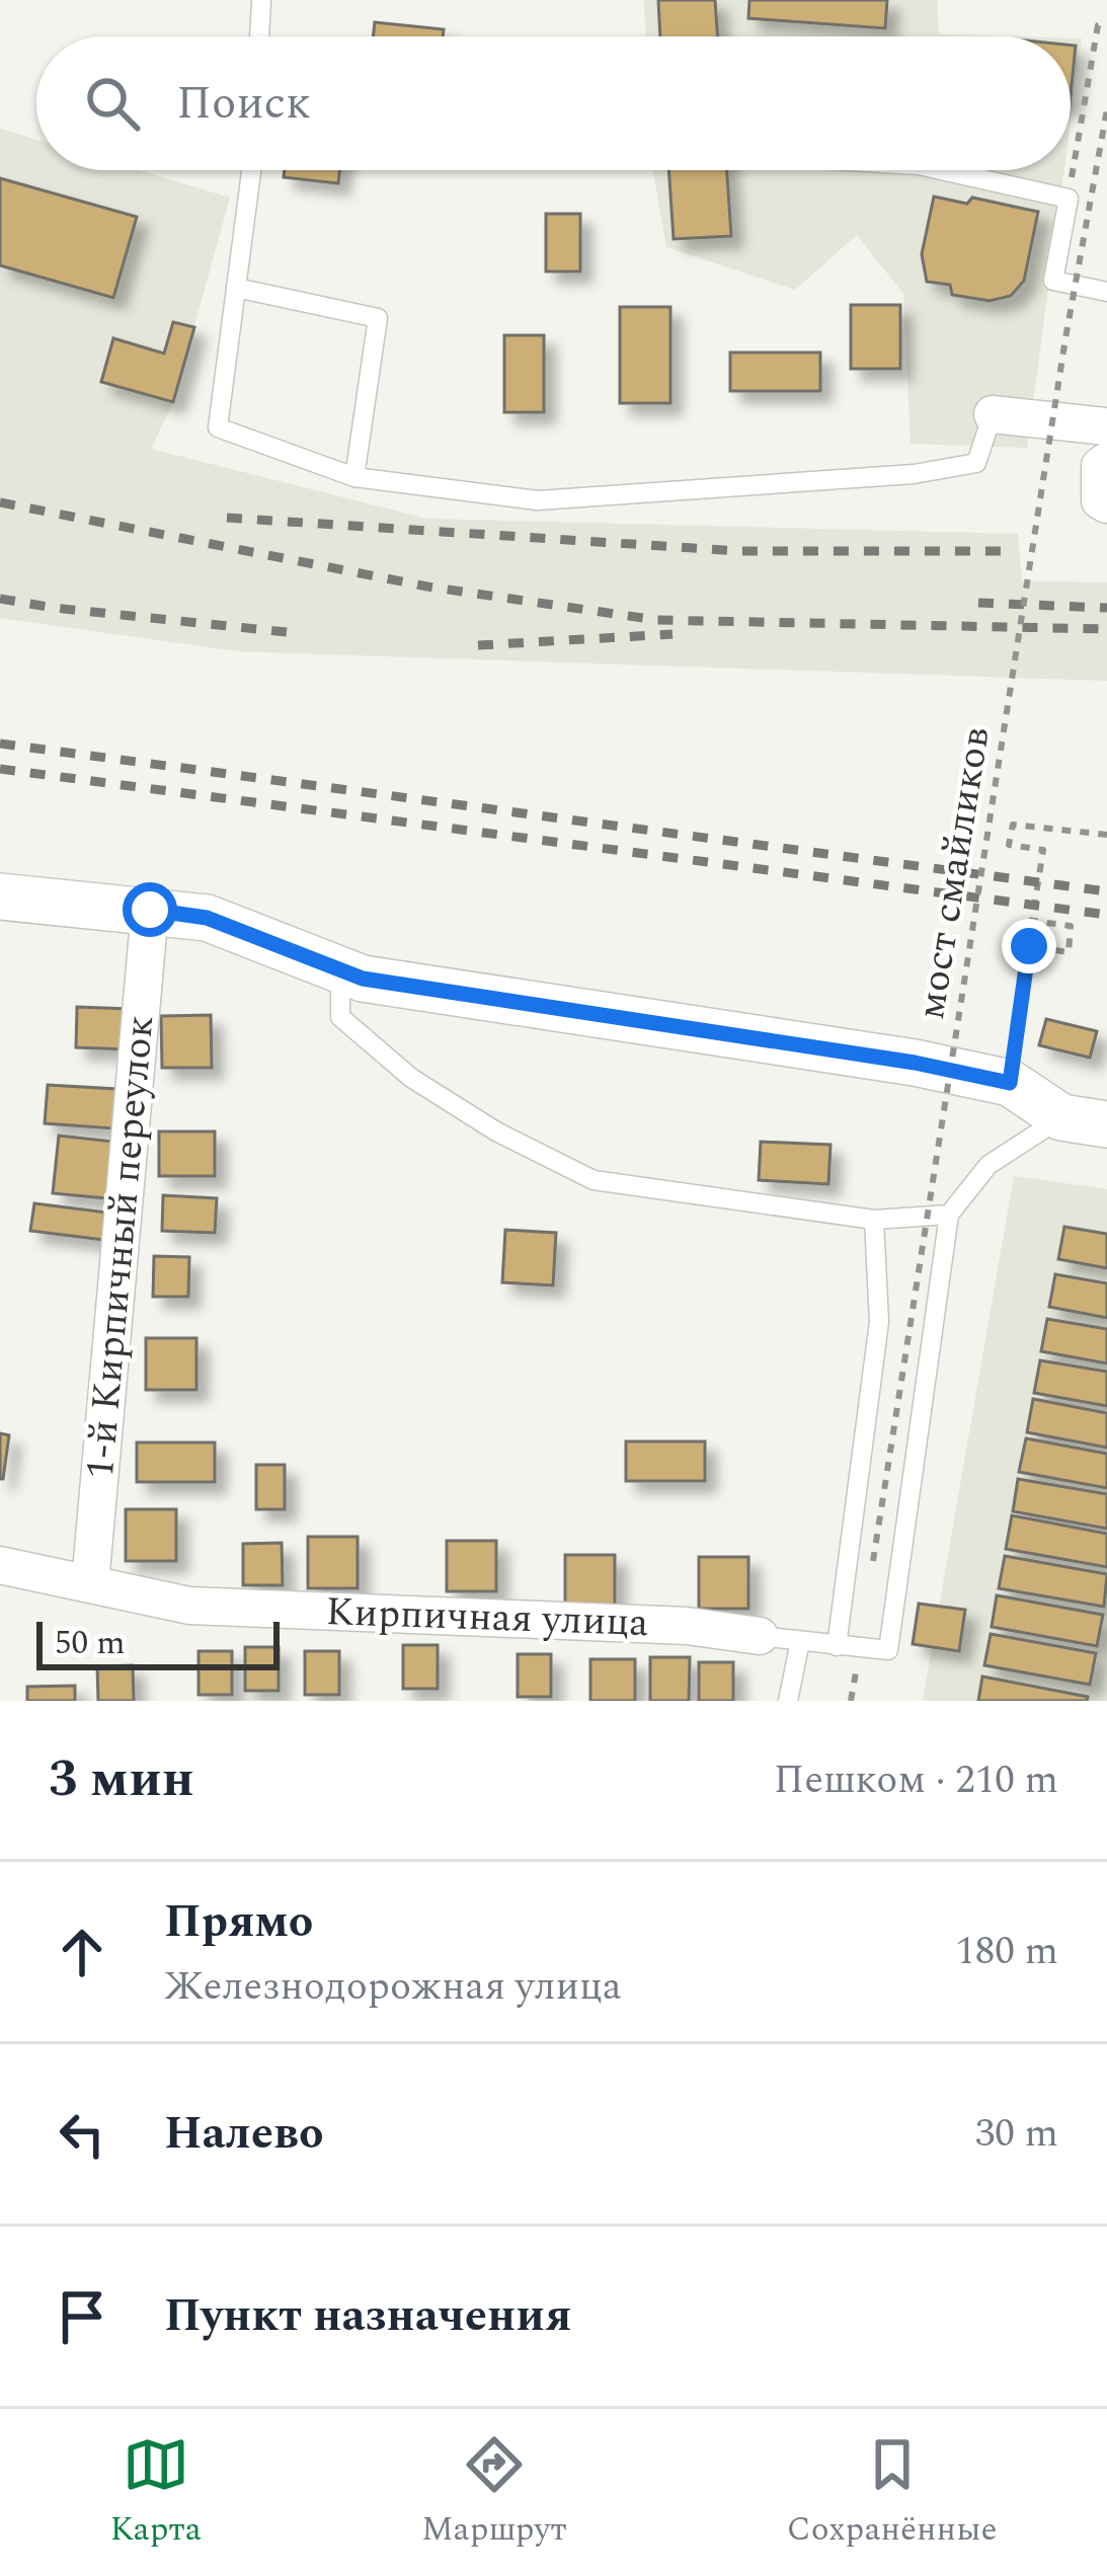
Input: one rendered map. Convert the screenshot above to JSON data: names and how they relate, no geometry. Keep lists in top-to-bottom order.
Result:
{
  "streets": {
    "street": ["1-й Кирпичный переулок", "Кирпичная улица"],
    "path": ["мост смайликов"]
  },
  "crossings": [
    ["1-й Кирпичный переулок", "Кирпичная улица"]
  ],
  "scale_bar": "50 m",
  "page": {
    "search": "Поиск",
    "scale": "50 m",
    "heading": ["3 мин", "Пешком · 210 m"],
    "list": [
      ["Прямо", "Железнодорожная улица", "180 m"],
      ["Налево", "30 m"],
      "Пункт назначения"
    ],
    "nav": ["Карта", "Маршрут", "Сохранённые"]
  }
}
